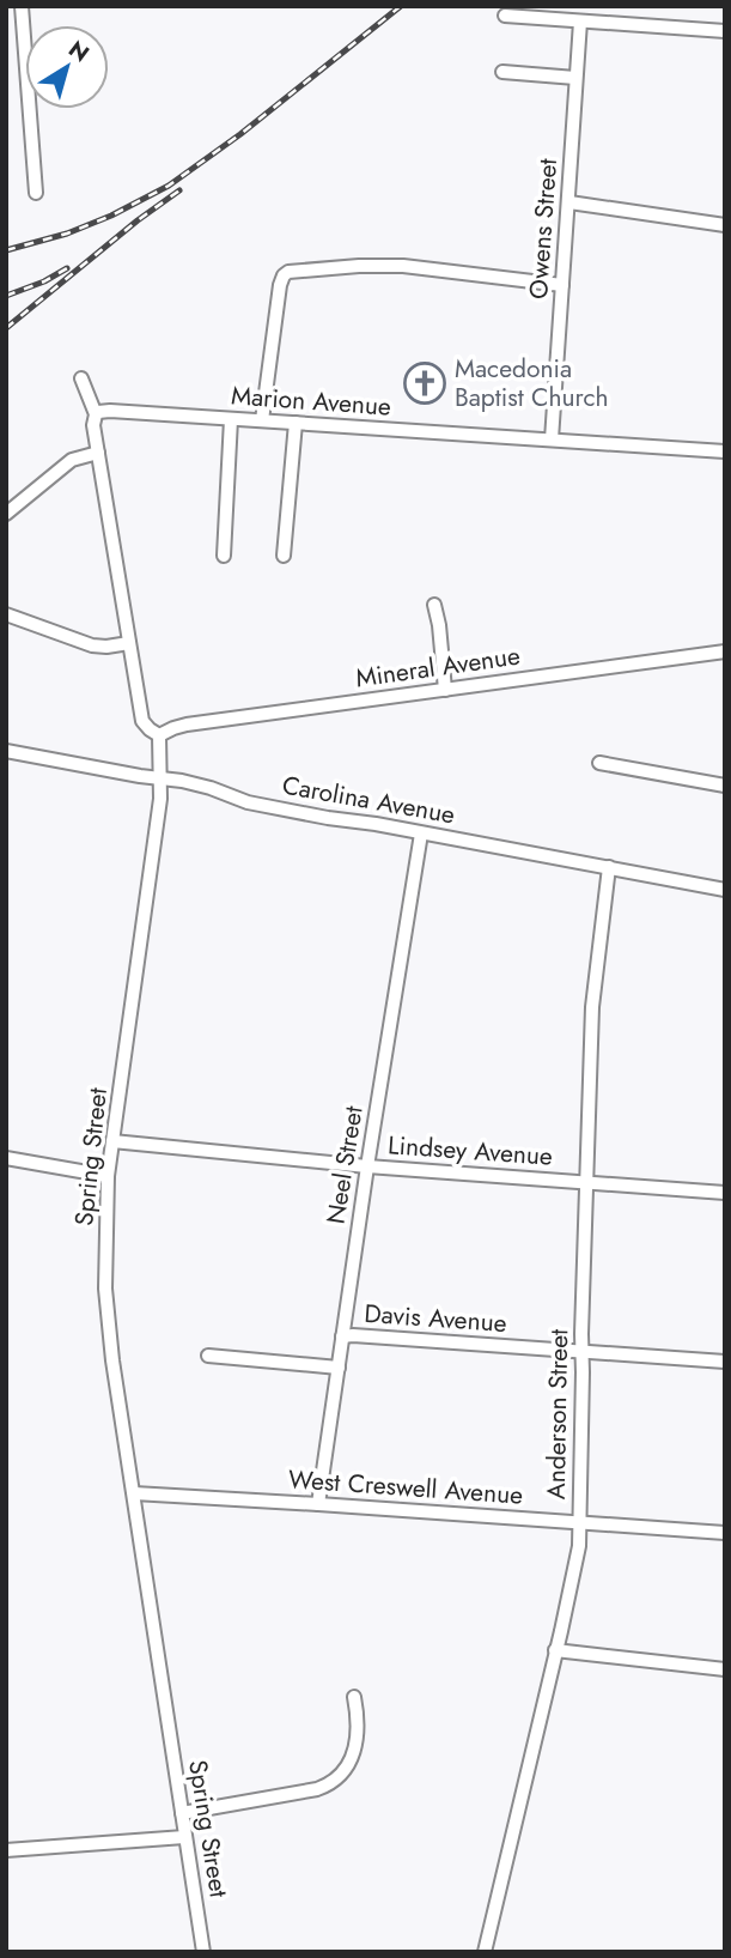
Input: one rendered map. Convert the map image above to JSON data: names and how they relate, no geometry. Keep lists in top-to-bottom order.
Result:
{
  "streets": {
    "street": [
      "Owens Street",
      "Marion Avenue",
      "Mineral Avenue",
      "Carolina Avenue",
      "Lindsey Avenue",
      "Spring Street",
      "Neel Street",
      "Davis Avenue",
      "Anderson Street",
      "West Creswell Avenue"
    ]
  },
  "crossings": [
    ["Owens Street", "Marion Avenue"],
    ["Marion Avenue", "Spring Street"],
    ["Mineral Avenue", "Spring Street"],
    ["Carolina Avenue", "Spring Street"],
    ["Carolina Avenue", "Neel Street"],
    ["Carolina Avenue", "Anderson Street"],
    ["Lindsey Avenue", "Spring Street"],
    ["Lindsey Avenue", "Neel Street"],
    ["Lindsey Avenue", "Anderson Street"],
    ["Spring Street", "West Creswell Avenue"],
    ["Neel Street", "Davis Avenue"],
    ["Neel Street", "West Creswell Avenue"],
    ["Davis Avenue", "Anderson Street"],
    ["Anderson Street", "West Creswell Avenue"]
  ],
  "places": {
    "church": ["Macedonia Baptist Church"]
  },
  "north": "top right"
}
